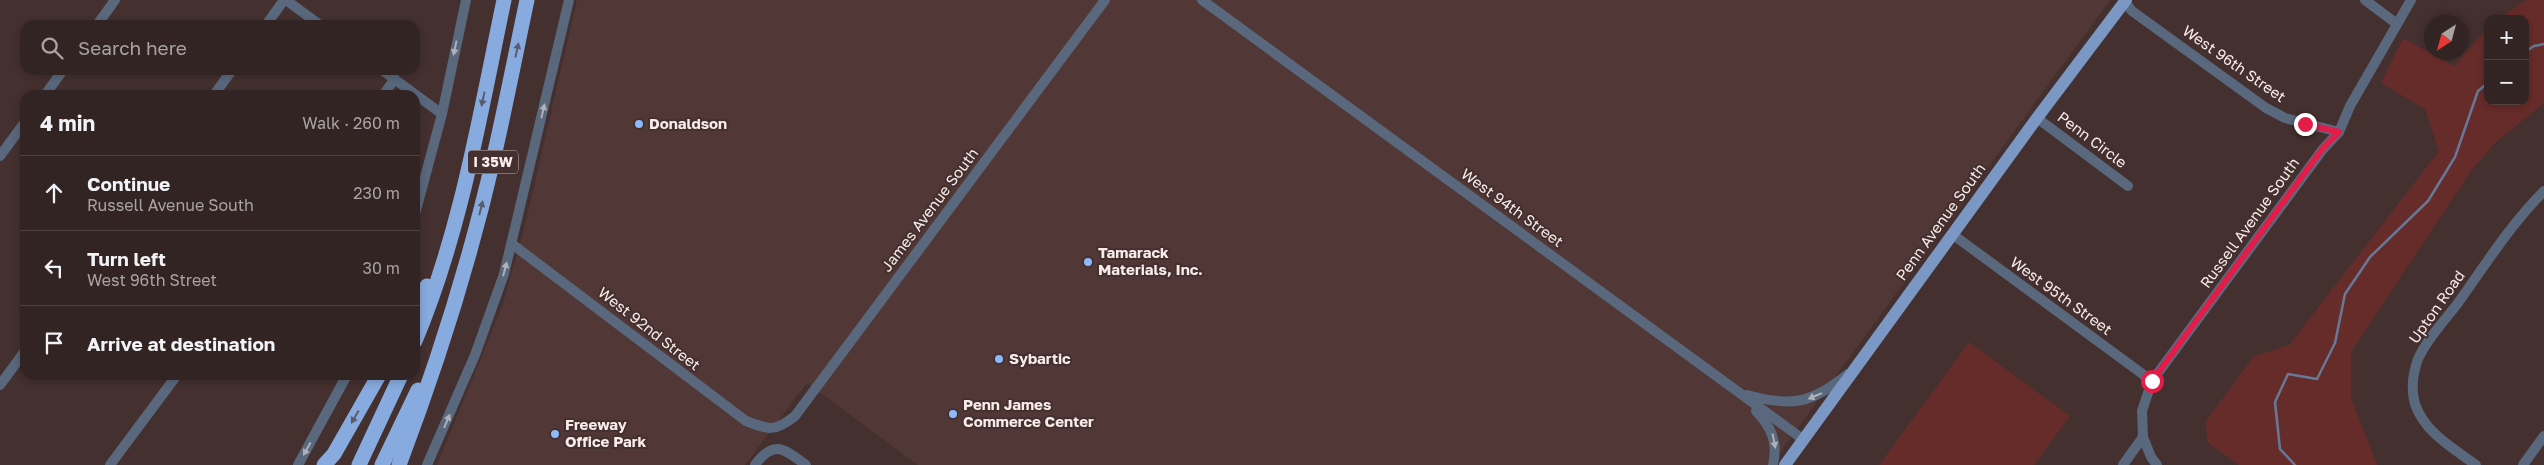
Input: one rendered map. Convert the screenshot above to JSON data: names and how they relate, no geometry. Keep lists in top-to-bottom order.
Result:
{
  "streets": {
    "highway": ["I 35W"],
    "main road": ["Penn Avenue South"],
    "street": [
      "West 96th Street",
      "Penn Circle",
      "West 94th Street",
      "James Avenue South",
      "Russell Avenue South",
      "West 95th Street",
      "Upton Road",
      "West 92nd Street"
    ]
  },
  "crossings": [
    ["West 96th Street", "Penn Avenue South"],
    ["West 96th Street", "Russell Avenue South"],
    ["Penn Circle", "Penn Avenue South"],
    ["West 94th Street", "Penn Avenue South"],
    ["James Avenue South", "West 92nd Street"],
    ["Penn Avenue South", "West 95th Street"],
    ["Russell Avenue South", "West 95th Street"]
  ],
  "places": [
    "Donaldson",
    "Tamarack Materials, Inc.",
    "Sybartic",
    "Penn James Commerce Center",
    "Freeway Office Park"
  ],
  "north": "bottom left",
  "page": {
    "map_buttons": ["+", "−"],
    "search": "Search here",
    "heading": ["4 min", "Walk · 260 m"],
    "list": [
      ["Continue", "Russell Avenue South", "230 m"],
      ["Turn left", "West 96th Street", "30 m"],
      "Arrive at destination"
    ]
  }
}
